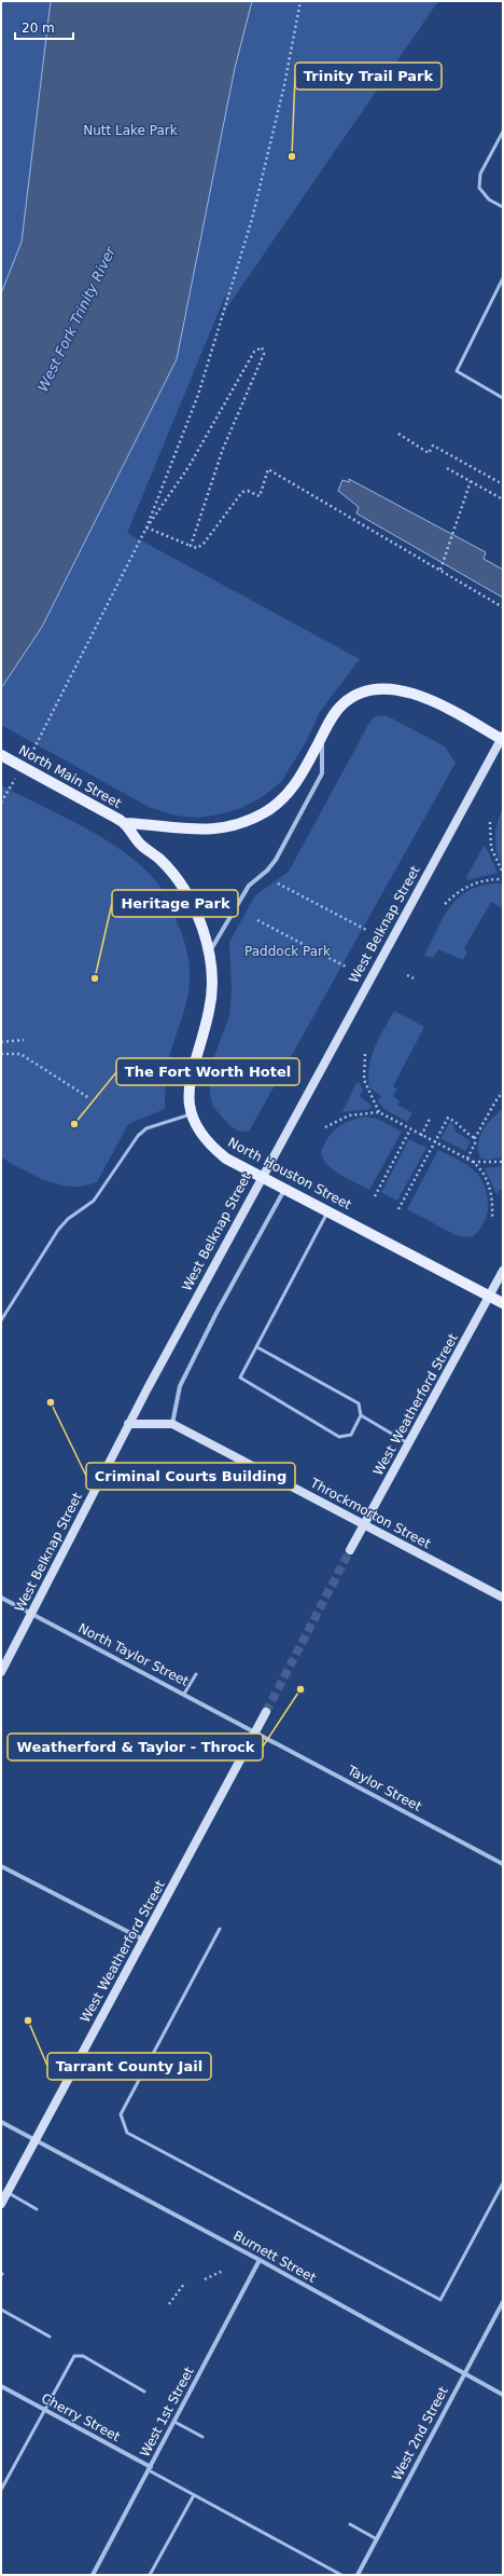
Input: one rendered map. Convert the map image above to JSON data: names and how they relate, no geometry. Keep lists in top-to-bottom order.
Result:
{
  "streets": {
    "main road": [
      "North Main Street",
      "West Belknap Street",
      "North Houston Street",
      "West Weatherford Street",
      "Throckmorton Street"
    ],
    "street": [
      "North Taylor Street",
      "Taylor Street",
      "Burnett Street",
      "West 1st Street",
      "Cherry Street",
      "West 2nd Street"
    ]
  },
  "crossings": [
    ["North Main Street", "North Houston Street"],
    ["West Belknap Street", "North Houston Street"],
    ["West Belknap Street", "Throckmorton Street"],
    ["West Belknap Street", "North Taylor Street"],
    ["North Houston Street", "West Weatherford Street"],
    ["West Weatherford Street", "Throckmorton Street"],
    ["West Weatherford Street", "North Taylor Street"],
    ["West Weatherford Street", "Taylor Street"],
    ["West Weatherford Street", "Burnett Street"],
    ["North Taylor Street", "Taylor Street"],
    ["Burnett Street", "West 1st Street"],
    ["Burnett Street", "West 2nd Street"],
    ["West 1st Street", "Cherry Street"]
  ],
  "water": ["West Fork Trinity River"],
  "parks": ["Nutt Lake Park", "Paddock Park"],
  "places": [
    "Trinity Trail Park",
    "Heritage Park",
    "The Fort Worth Hotel",
    "Criminal Courts Building",
    "Weatherford & Taylor - Throck",
    "Tarrant County Jail"
  ],
  "scale_bar": "20 m"
}
